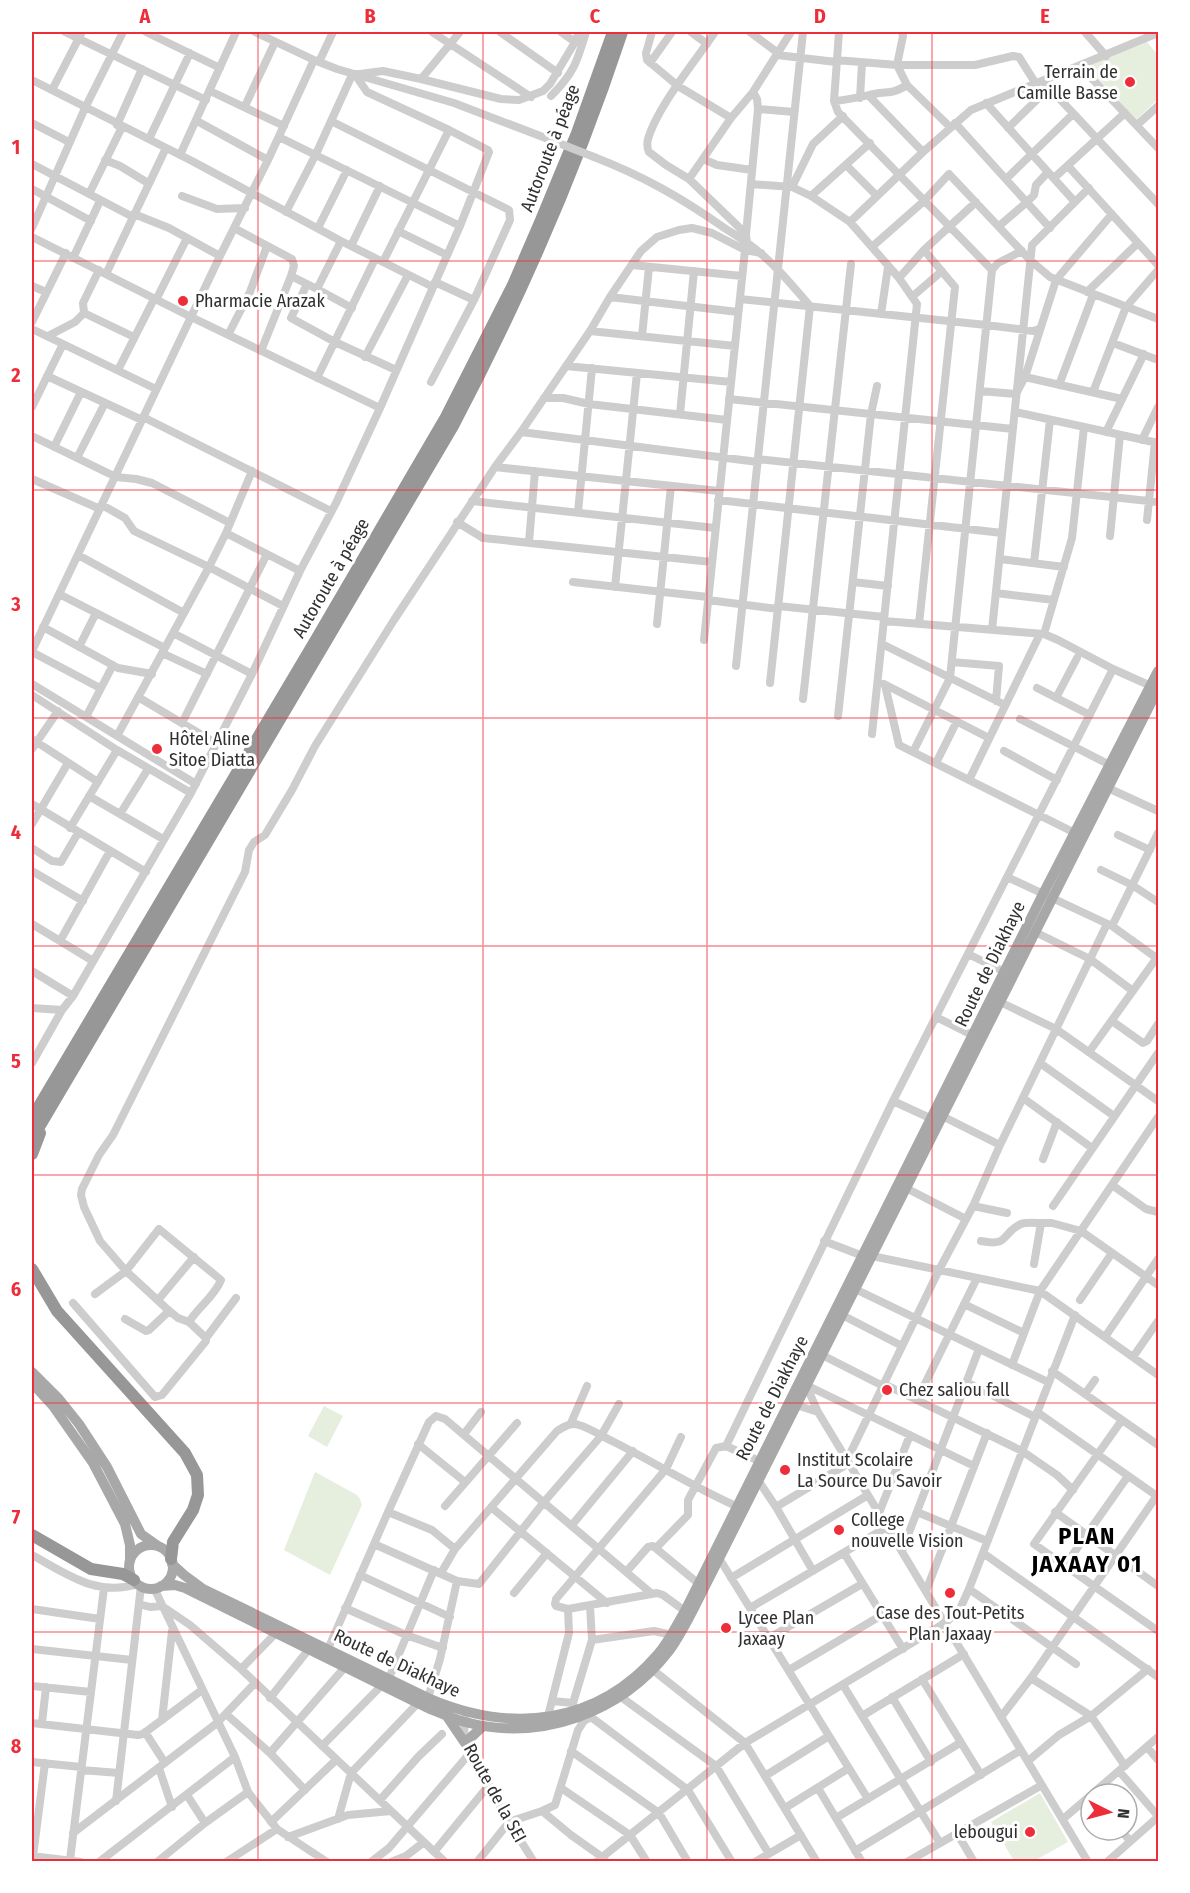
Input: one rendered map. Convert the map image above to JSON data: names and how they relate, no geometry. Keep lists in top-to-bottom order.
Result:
{
  "streets": {
    "highway": ["Autoroute à péage"],
    "main road": ["Route de Diakhaye"],
    "street": ["Route de la SEI"]
  },
  "crossings": [
    ["Route de Diakhaye", "Route de la SEI"]
  ],
  "districts": ["PLAN JAXAAY 01"],
  "places": [
    "Terrain de Camille Basse",
    "Pharmacie Arazak",
    "Hôtel Aline Sitoe Diatta",
    "Chez saliou fall",
    "Institut Scolaire La Source Du Savoir",
    "College nouvelle Vision",
    "Case des Tout-Petits Plan Jaxaay",
    "Lycee Plan Jaxaay",
    "lebougui"
  ],
  "north": "right",
  "grid": {
    "columns": [
      "A",
      "B",
      "C",
      "D",
      "E"
    ],
    "rows": [
      "1",
      "2",
      "3",
      "4",
      "5",
      "6",
      "7",
      "8"
    ]
  }
}
